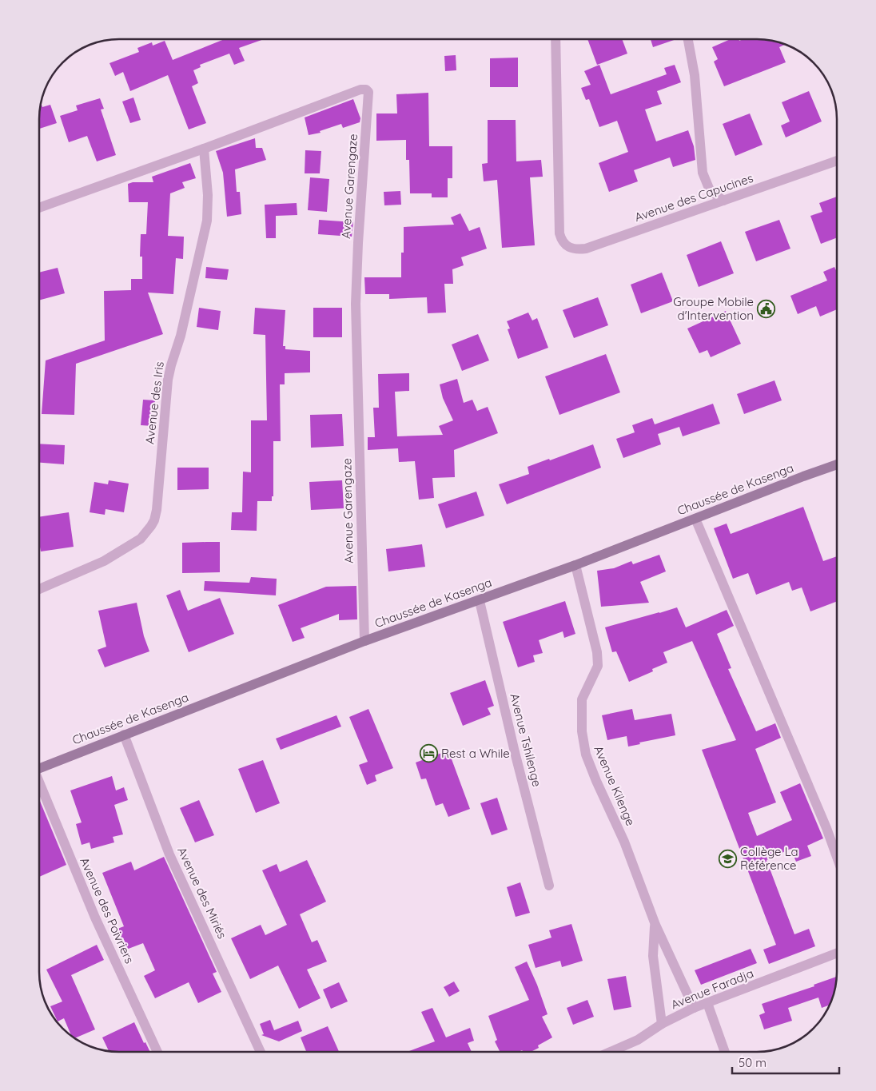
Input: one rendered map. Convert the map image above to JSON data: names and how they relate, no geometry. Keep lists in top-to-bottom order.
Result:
{
  "streets": {
    "main road": ["Chaussée de Kasenga"],
    "street": [
      "Avenue Garengaze",
      "Avenue des Capucines",
      "Avenue des Iris",
      "Avenue Tshilenge",
      "Avenue Kilenge",
      "Avenue des Miriés",
      "Avenue des Poivriers",
      "Avenue Faradja"
    ]
  },
  "crossings": [
    ["Avenue Garengaze", "Avenue des Iris"],
    ["Avenue Garengaze", "Chaussée de Kasenga"],
    ["Chaussée de Kasenga", "Avenue Tshilenge"],
    ["Chaussée de Kasenga", "Avenue Kilenge"],
    ["Chaussée de Kasenga", "Avenue des Miriés"],
    ["Avenue Kilenge", "Avenue Faradja"]
  ],
  "places": {
    "public building": ["Groupe Mobile d'Intervention"],
    "hotel": ["Rest a While"],
    "school or university": ["Collège La Référence"]
  },
  "scale_bar": "50 m"
}
